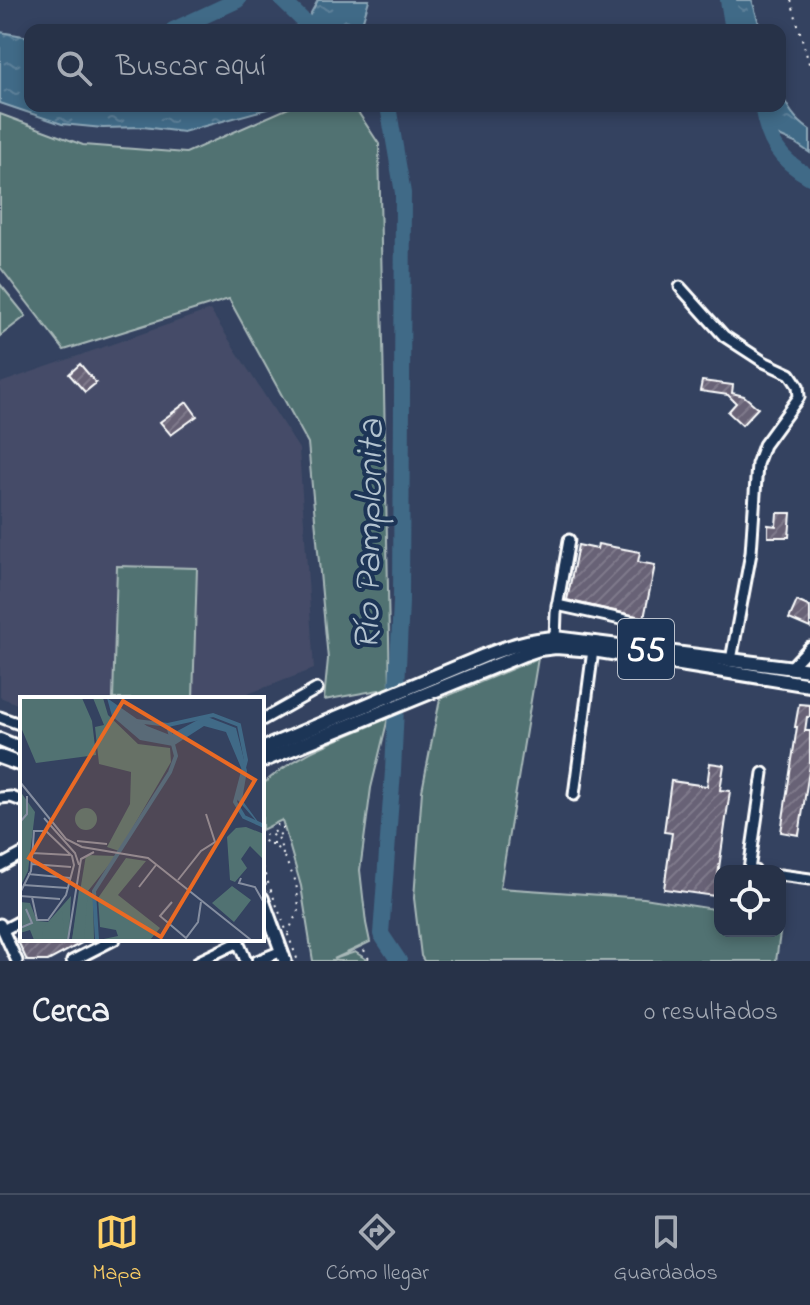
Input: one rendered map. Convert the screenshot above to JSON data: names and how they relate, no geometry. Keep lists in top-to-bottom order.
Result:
{
  "streets": {
    "highway": ["55"]
  },
  "water": ["Río Pamplonita"],
  "page": {
    "search": "Buscar aquí",
    "heading": ["Cerca", "0 resultados"],
    "nav": ["Mapa", "Cómo llegar", "Guardados"]
  }
}
